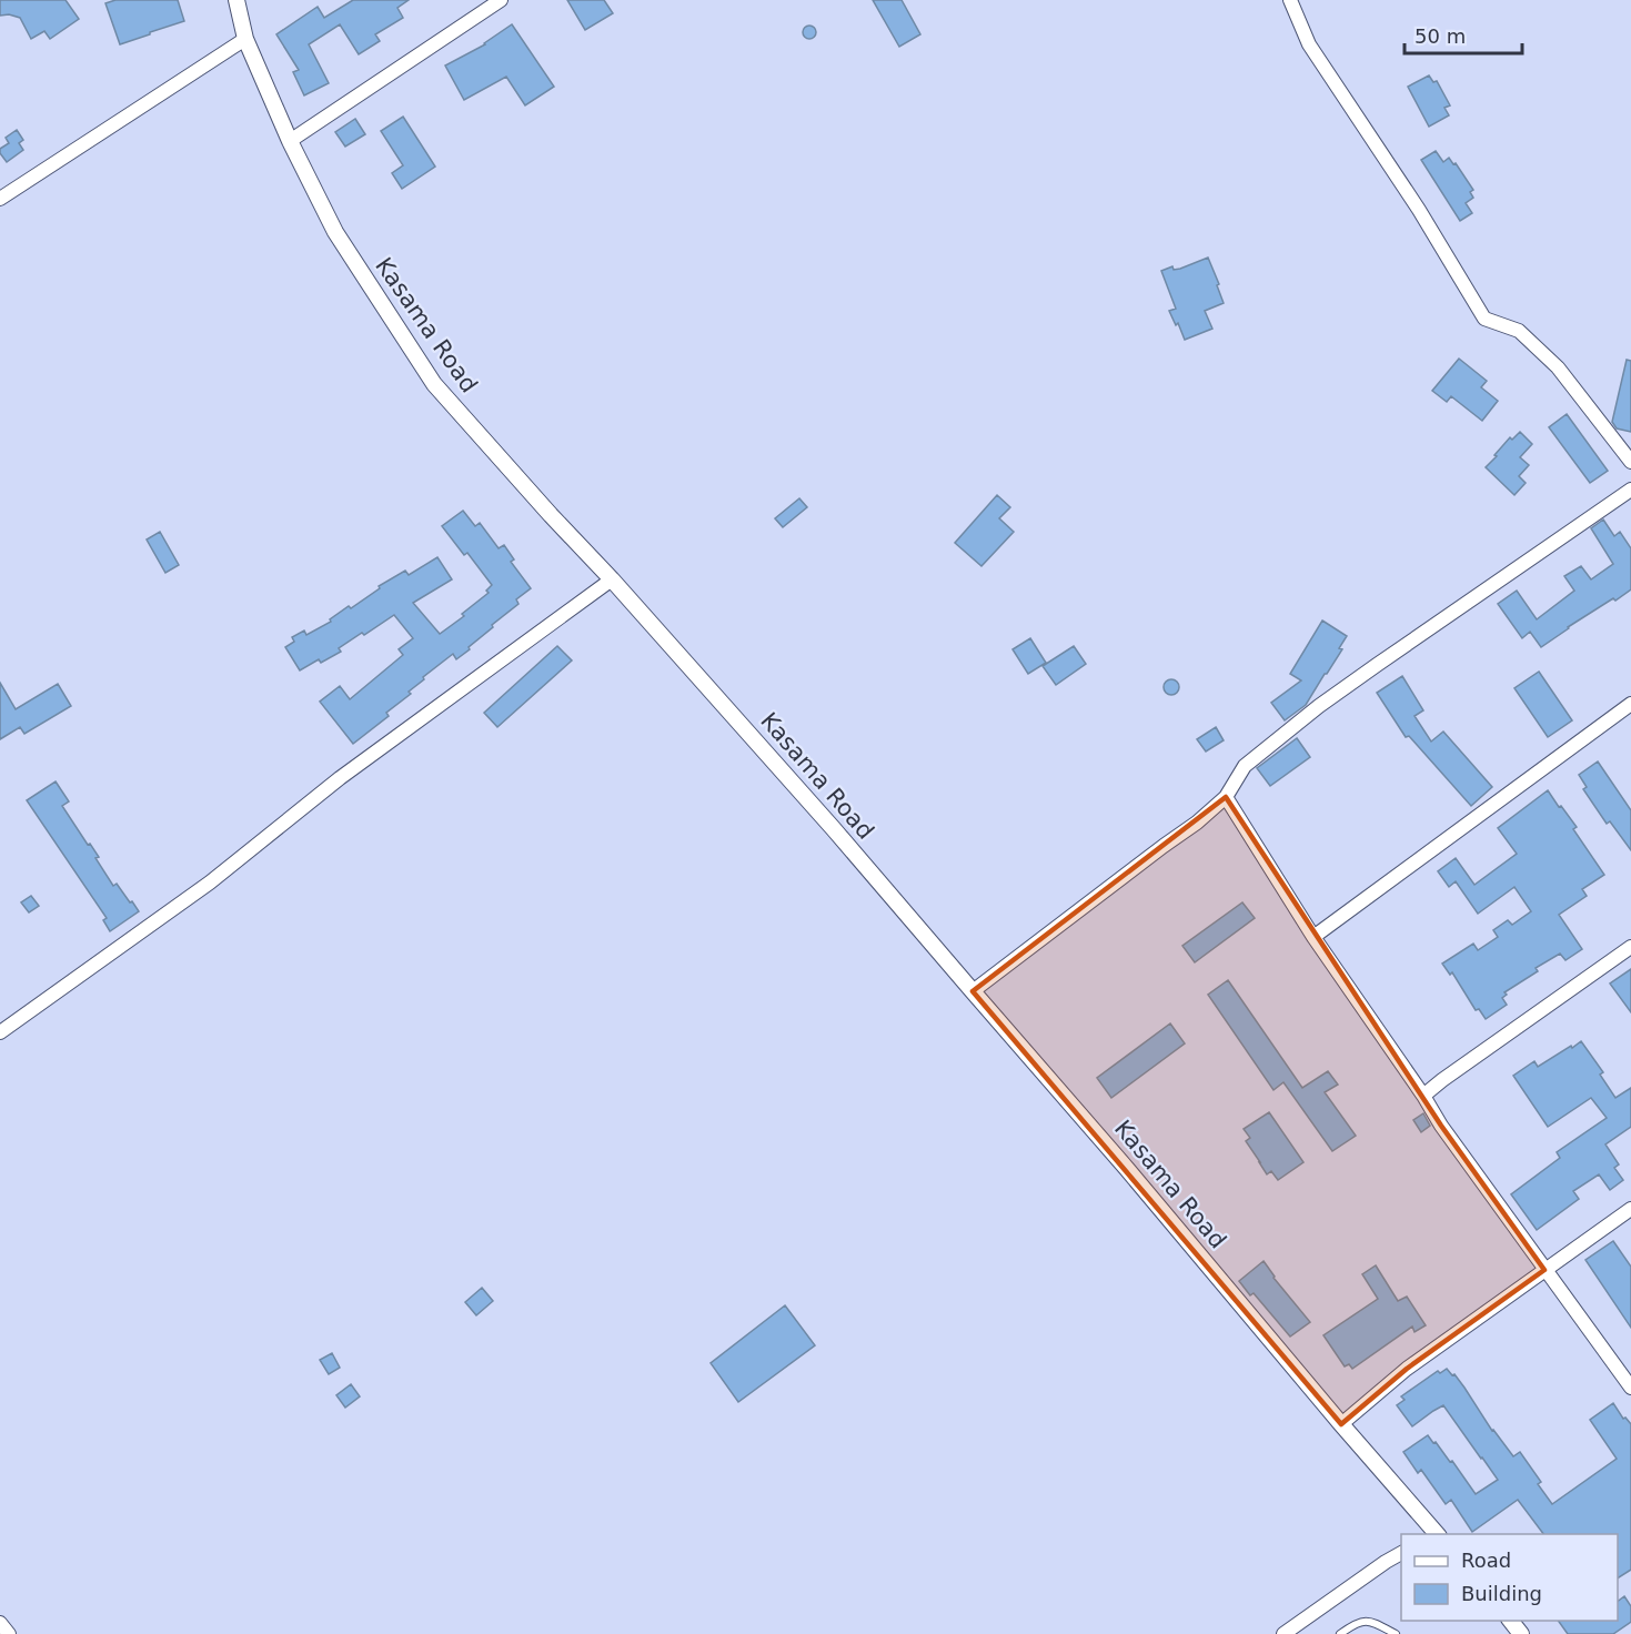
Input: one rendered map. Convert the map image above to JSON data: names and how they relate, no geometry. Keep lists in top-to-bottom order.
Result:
{
  "streets": {
    "street": ["Kasama Road"]
  },
  "legend": ["Road", "Building"],
  "scale_bar": "50 m"
}
